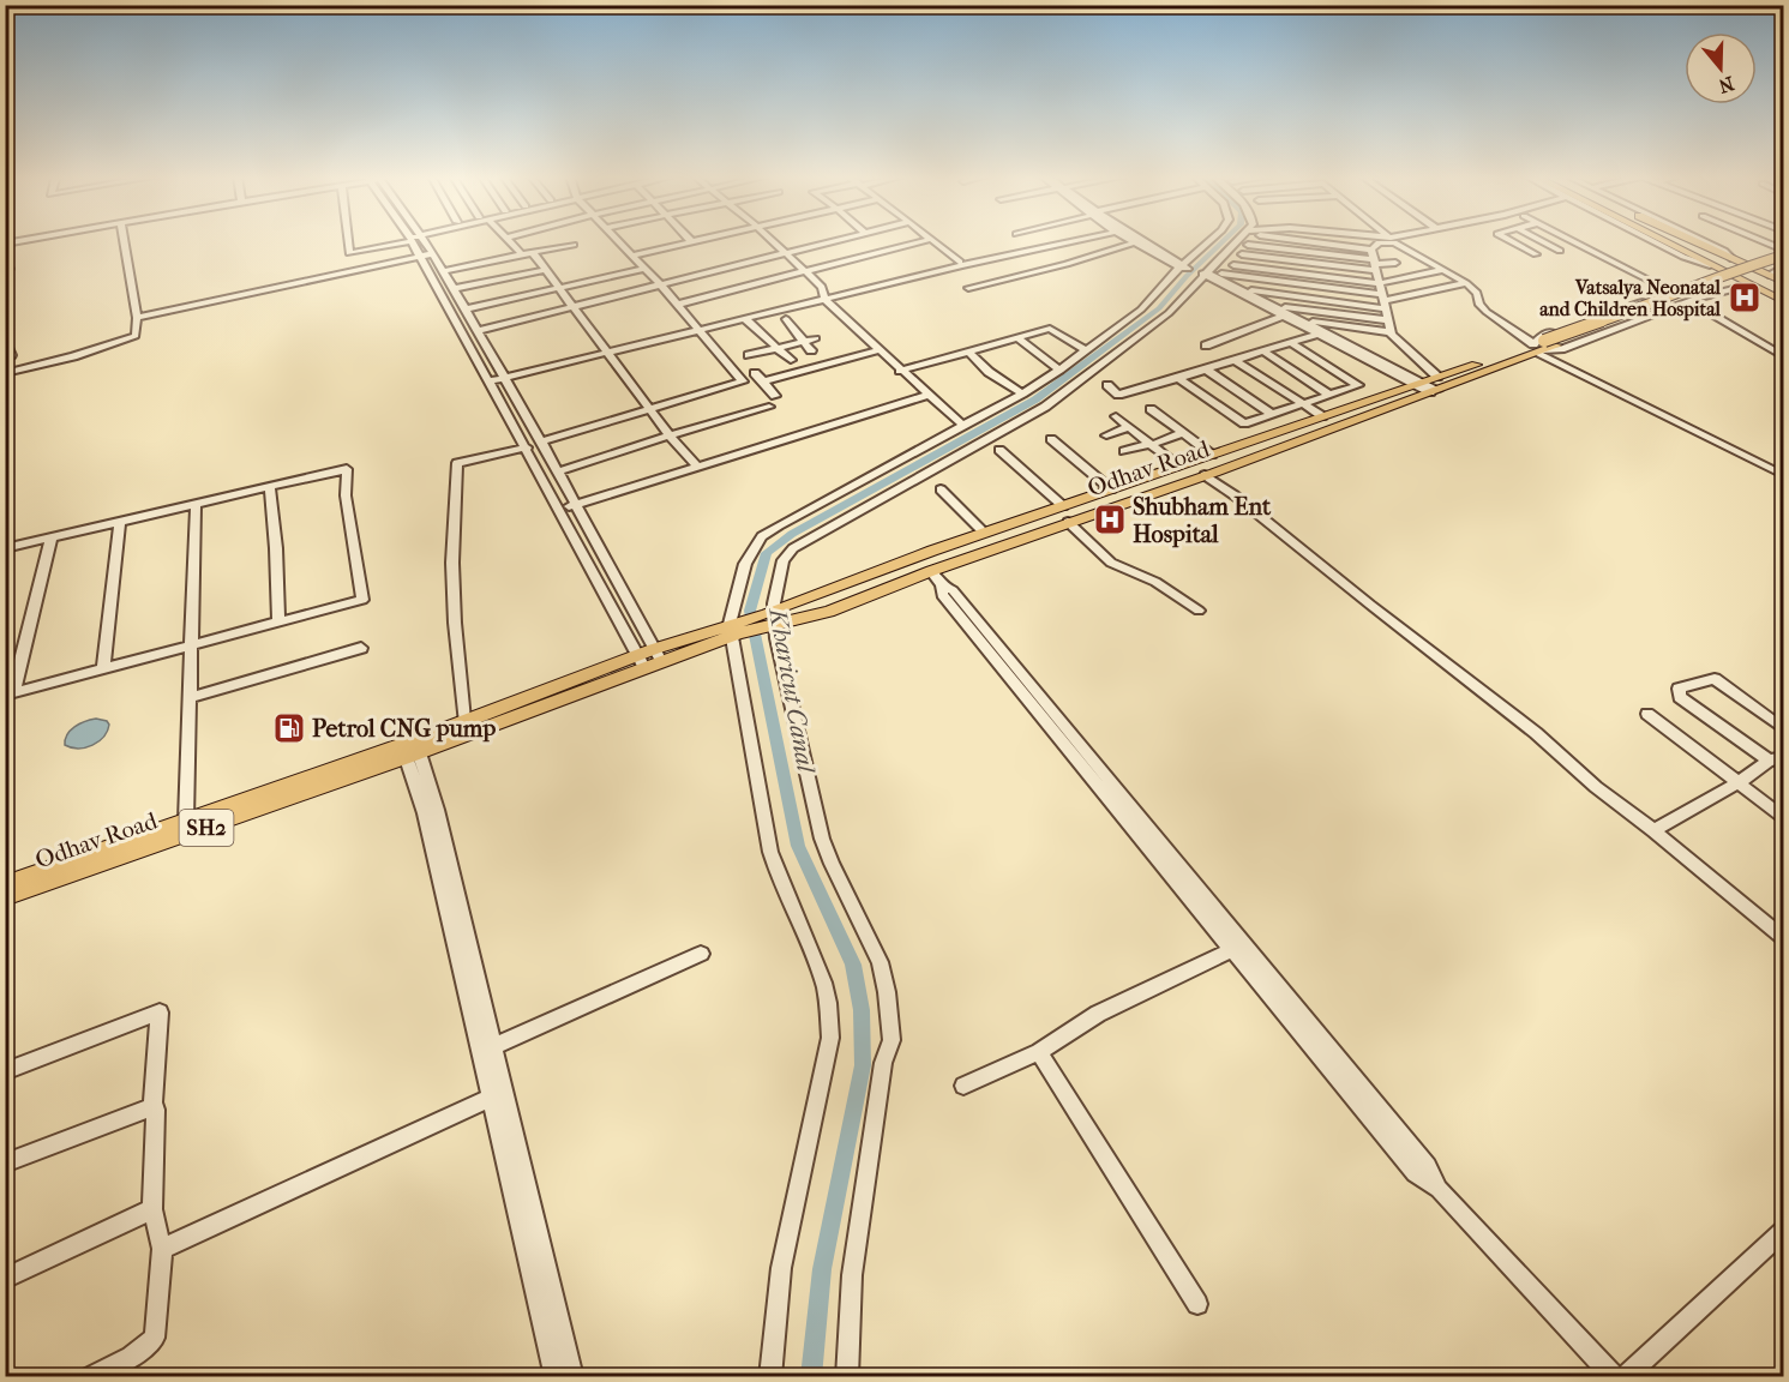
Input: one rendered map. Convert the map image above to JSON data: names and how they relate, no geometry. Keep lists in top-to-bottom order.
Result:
{
  "streets": {
    "main road": ["Odhav Road", "SH2"]
  },
  "water": ["Kharicut Canal"],
  "places": {
    "hospital": ["Vatsalya Neonatal and Children Hospital", "Shubham Ent Hospital"],
    "fuel station": ["Petrol CNG pump"]
  },
  "north": "bottom"
}
